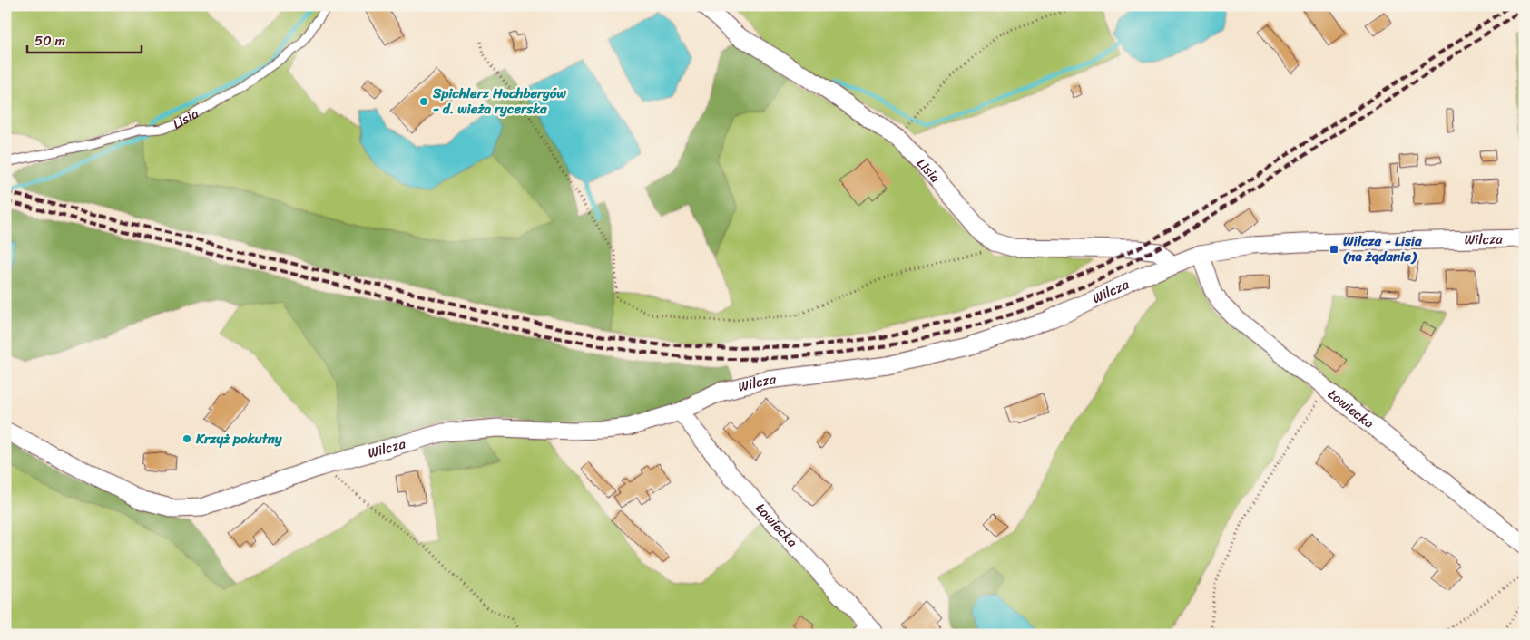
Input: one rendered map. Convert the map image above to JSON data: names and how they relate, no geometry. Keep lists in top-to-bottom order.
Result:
{
  "streets": {
    "street": ["Lisia", "Wilcza", "Łowiecka"]
  },
  "crossings": [
    ["Lisia", "Wilcza"],
    ["Wilcza", "Łowiecka"]
  ],
  "places": {
    "other": ["Spichlerz Hochbergów - d. wieża rycerska", "Krzyż pokutny"],
    "transit": ["Wilcza - Lisia (na żądanie)"]
  },
  "scale_bar": "50 m"
}
